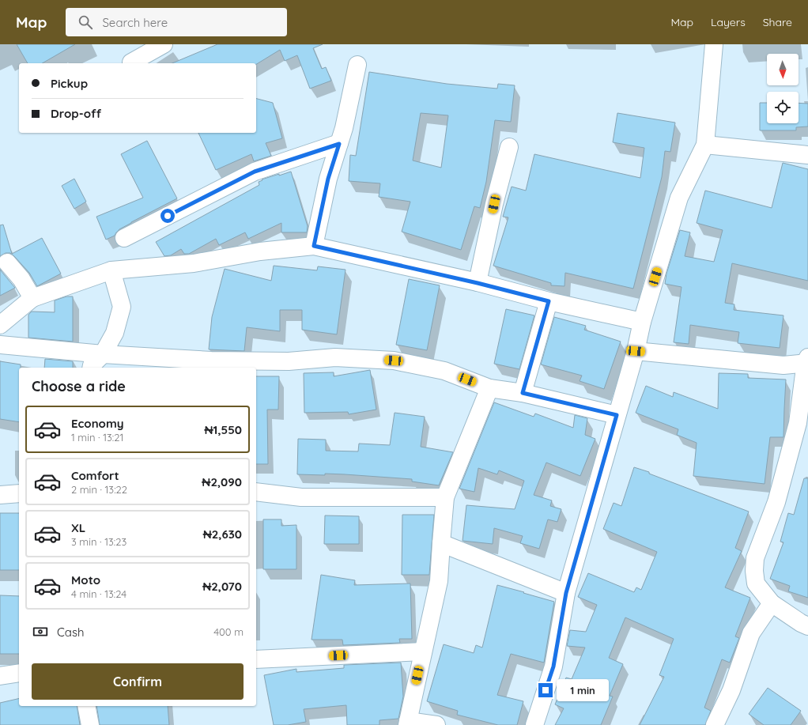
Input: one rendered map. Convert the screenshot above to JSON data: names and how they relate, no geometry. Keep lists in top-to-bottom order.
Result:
{
  "north": "bottom",
  "page": {
    "header": "Map",
    "search": "Search here",
    "nav": ["Map", "Layers", "Share"],
    "banner": ["Pickup", "Drop-off"],
    "heading": "Choose a ride",
    "list": [
      {
        "name": "Economy",
        "note": "1 min · 13:21",
        "value": "₦1,550"
      },
      {
        "name": "Comfort",
        "note": "2 min · 13:22",
        "value": "₦2,090"
      },
      {
        "name": "XL",
        "note": "3 min · 13:23",
        "value": "₦2,630"
      },
      {
        "name": "Moto",
        "note": "4 min · 13:24",
        "value": "₦2,070"
      }
    ],
    "pay": ["Cash", "400 m"],
    "buttons": "Confirm",
    "bubble": "1 min"
  }
}
